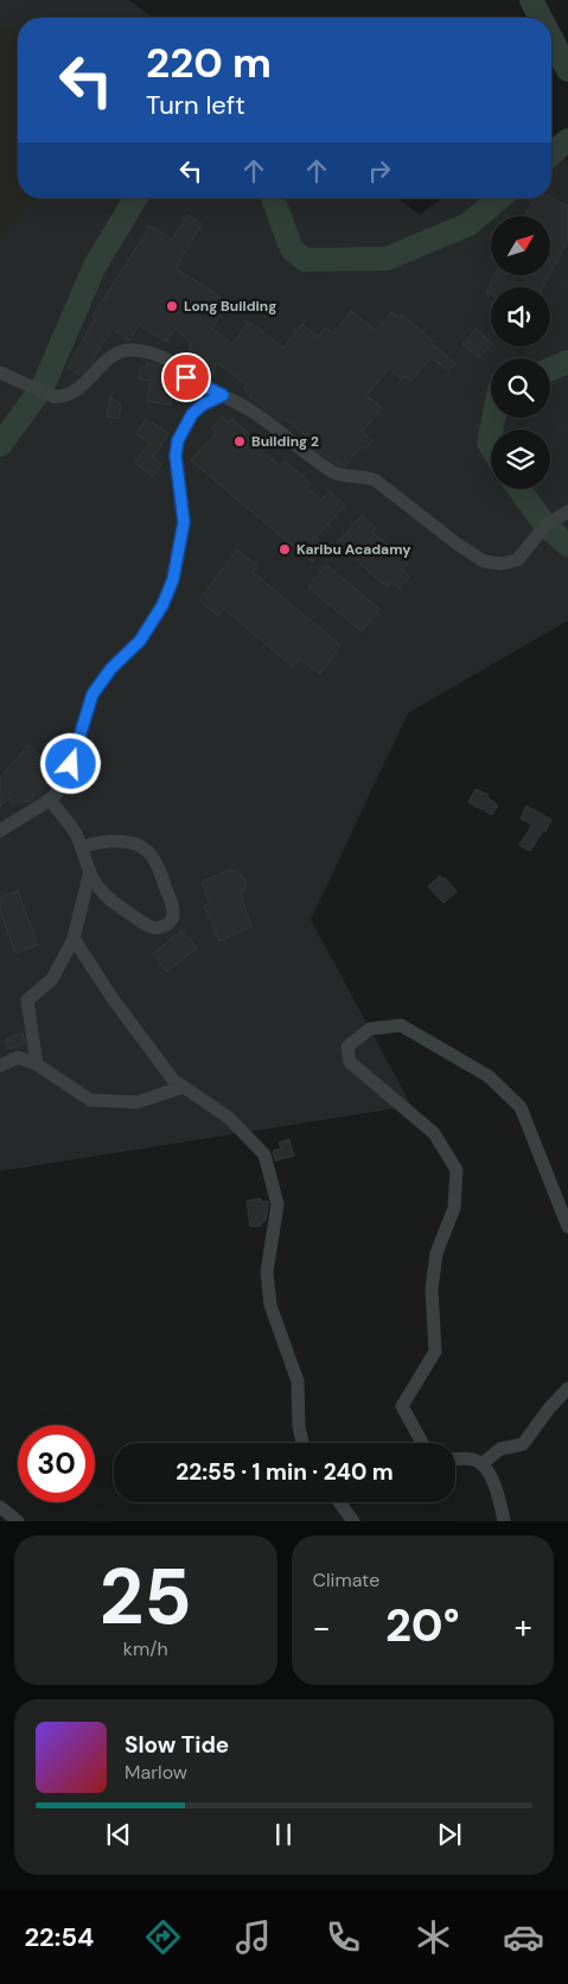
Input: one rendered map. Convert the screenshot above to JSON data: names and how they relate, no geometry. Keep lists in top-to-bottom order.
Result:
{
  "places": ["Long Building", "Building 2", "Karibu Acadamy"],
  "north": "top right",
  "page": {
    "turn": ["220 m", "Turn left"],
    "limit": "30",
    "trip": "22:55 · 1 min · 240 m",
    "tile": [
      ["25", "km/h"],
      "Climate"
    ],
    "heat": ["−", "20°", "+"],
    "song": ["Slow Tide", "Marlow"],
    "tabs": "22:54"
  }
}
